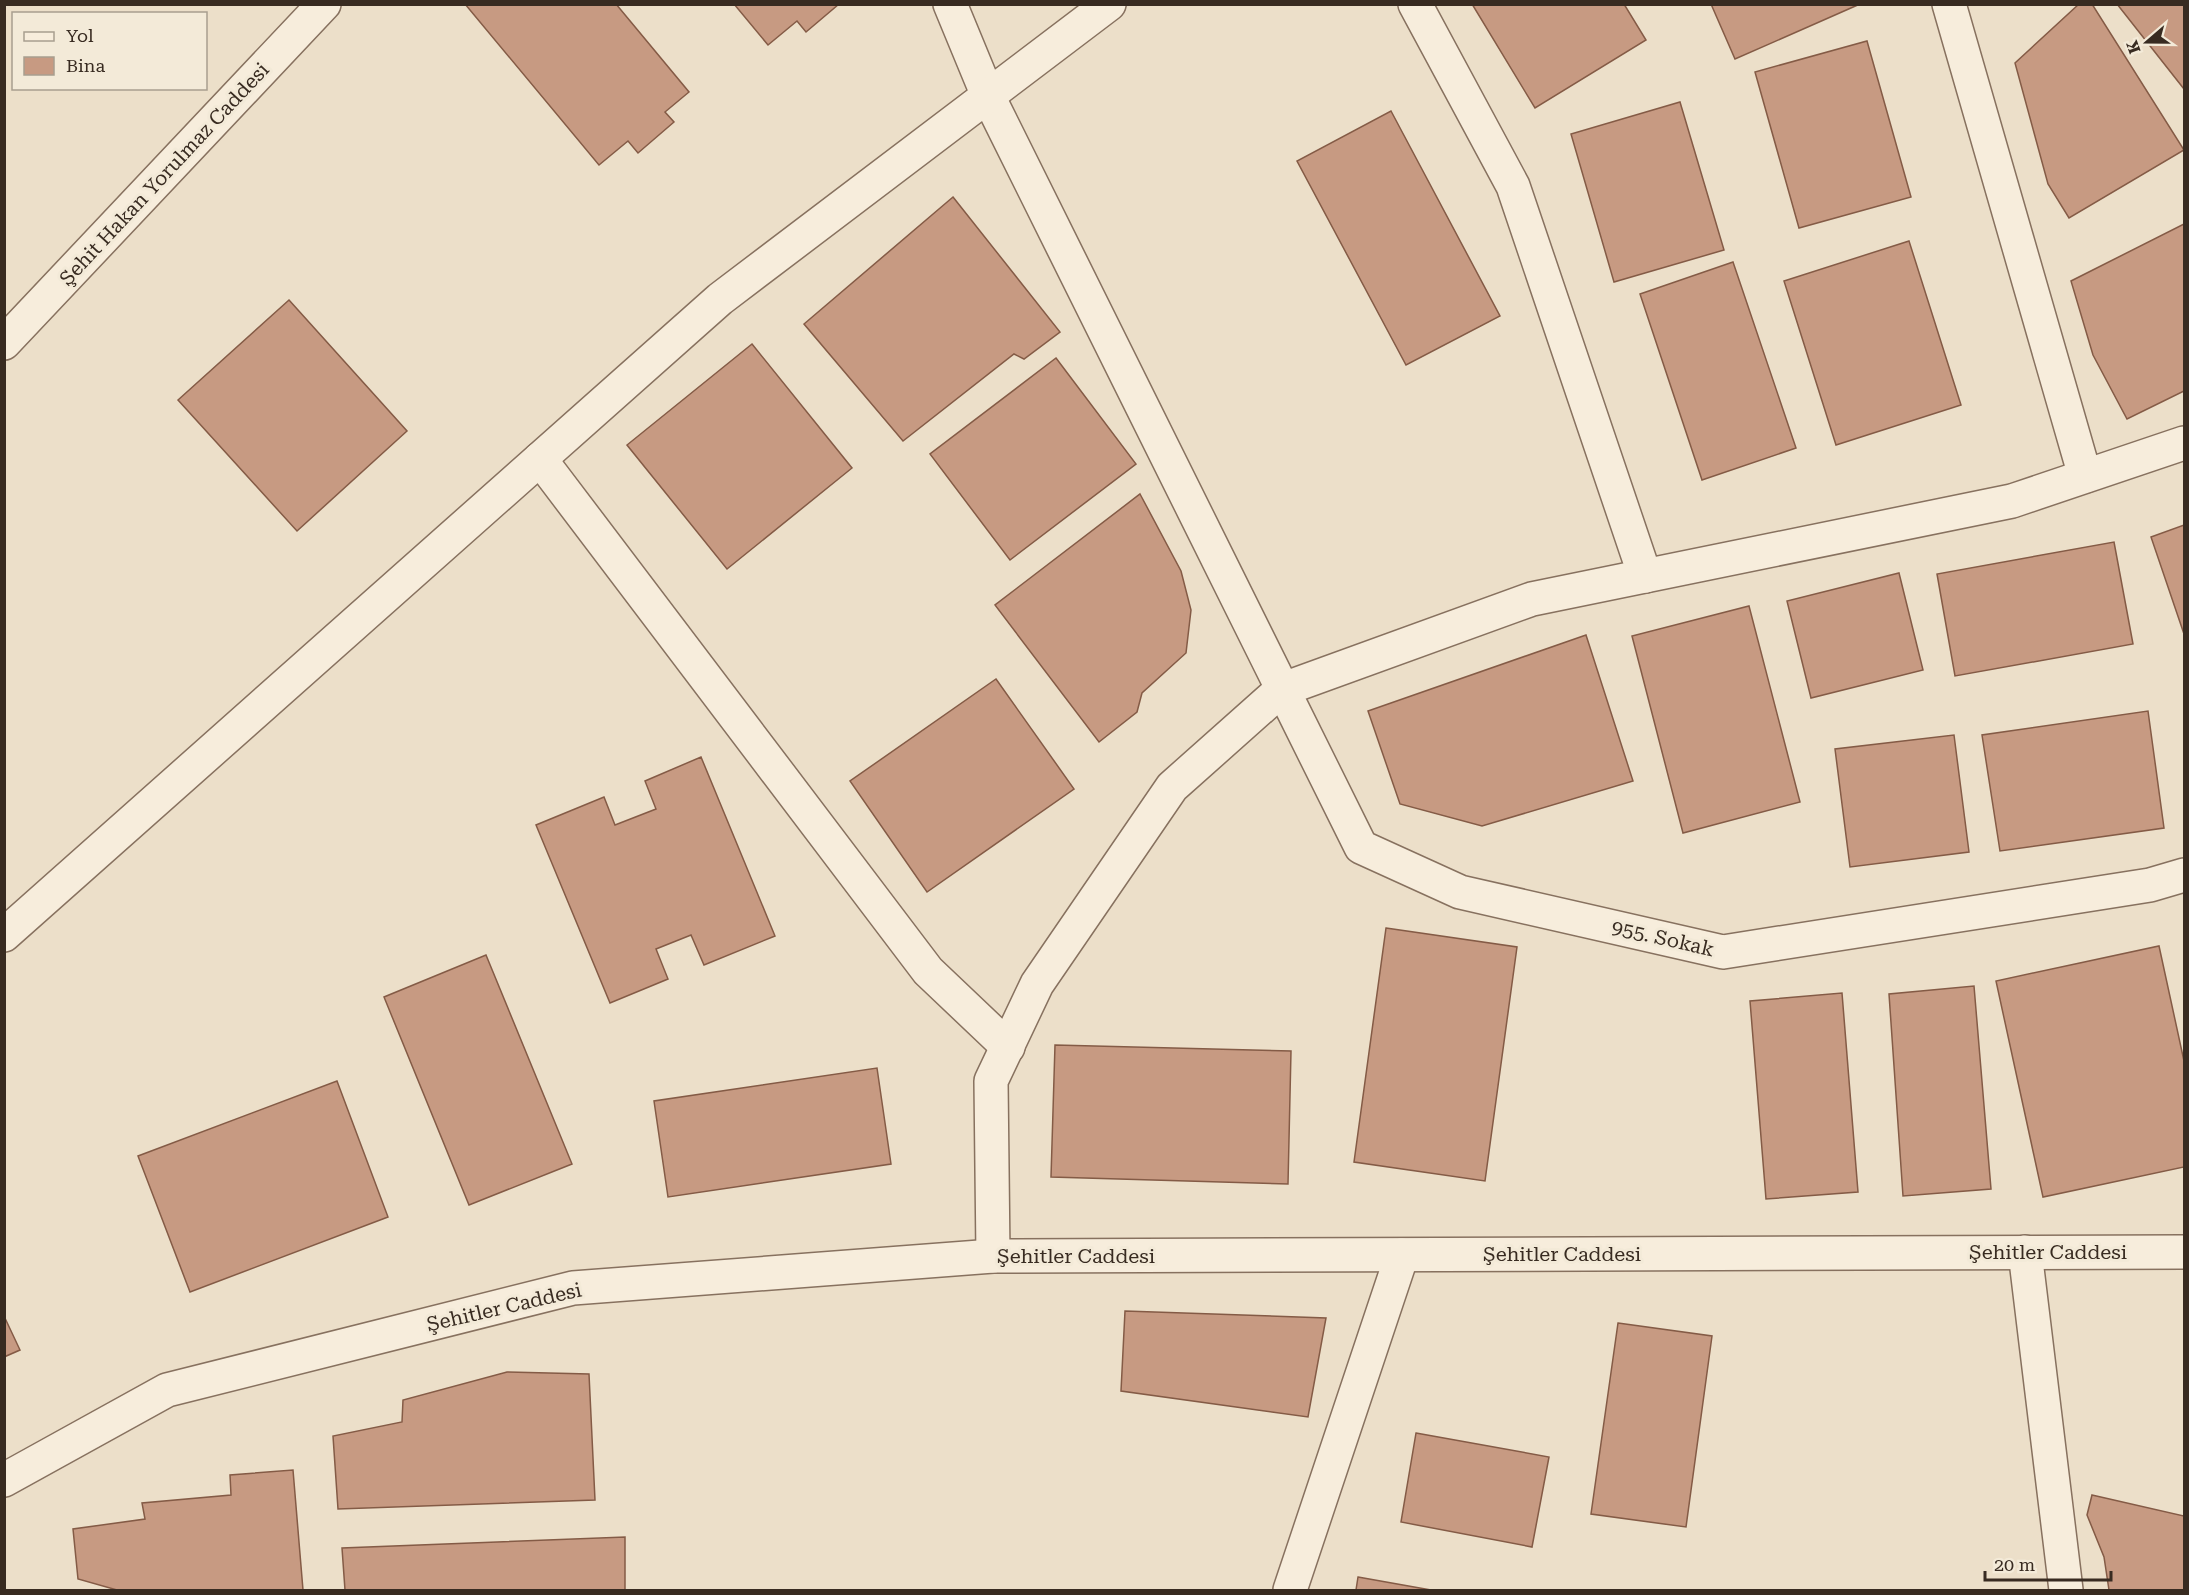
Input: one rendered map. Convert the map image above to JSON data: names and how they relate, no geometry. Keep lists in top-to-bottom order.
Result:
{
  "streets": {
    "street": ["Şehit Hakan Yorulmaz Caddesi", "955. Sokak", "Şehitler Caddesi"]
  },
  "legend": ["Yol", "Bina"],
  "scale_bar": "20 m",
  "north": "left"
}
